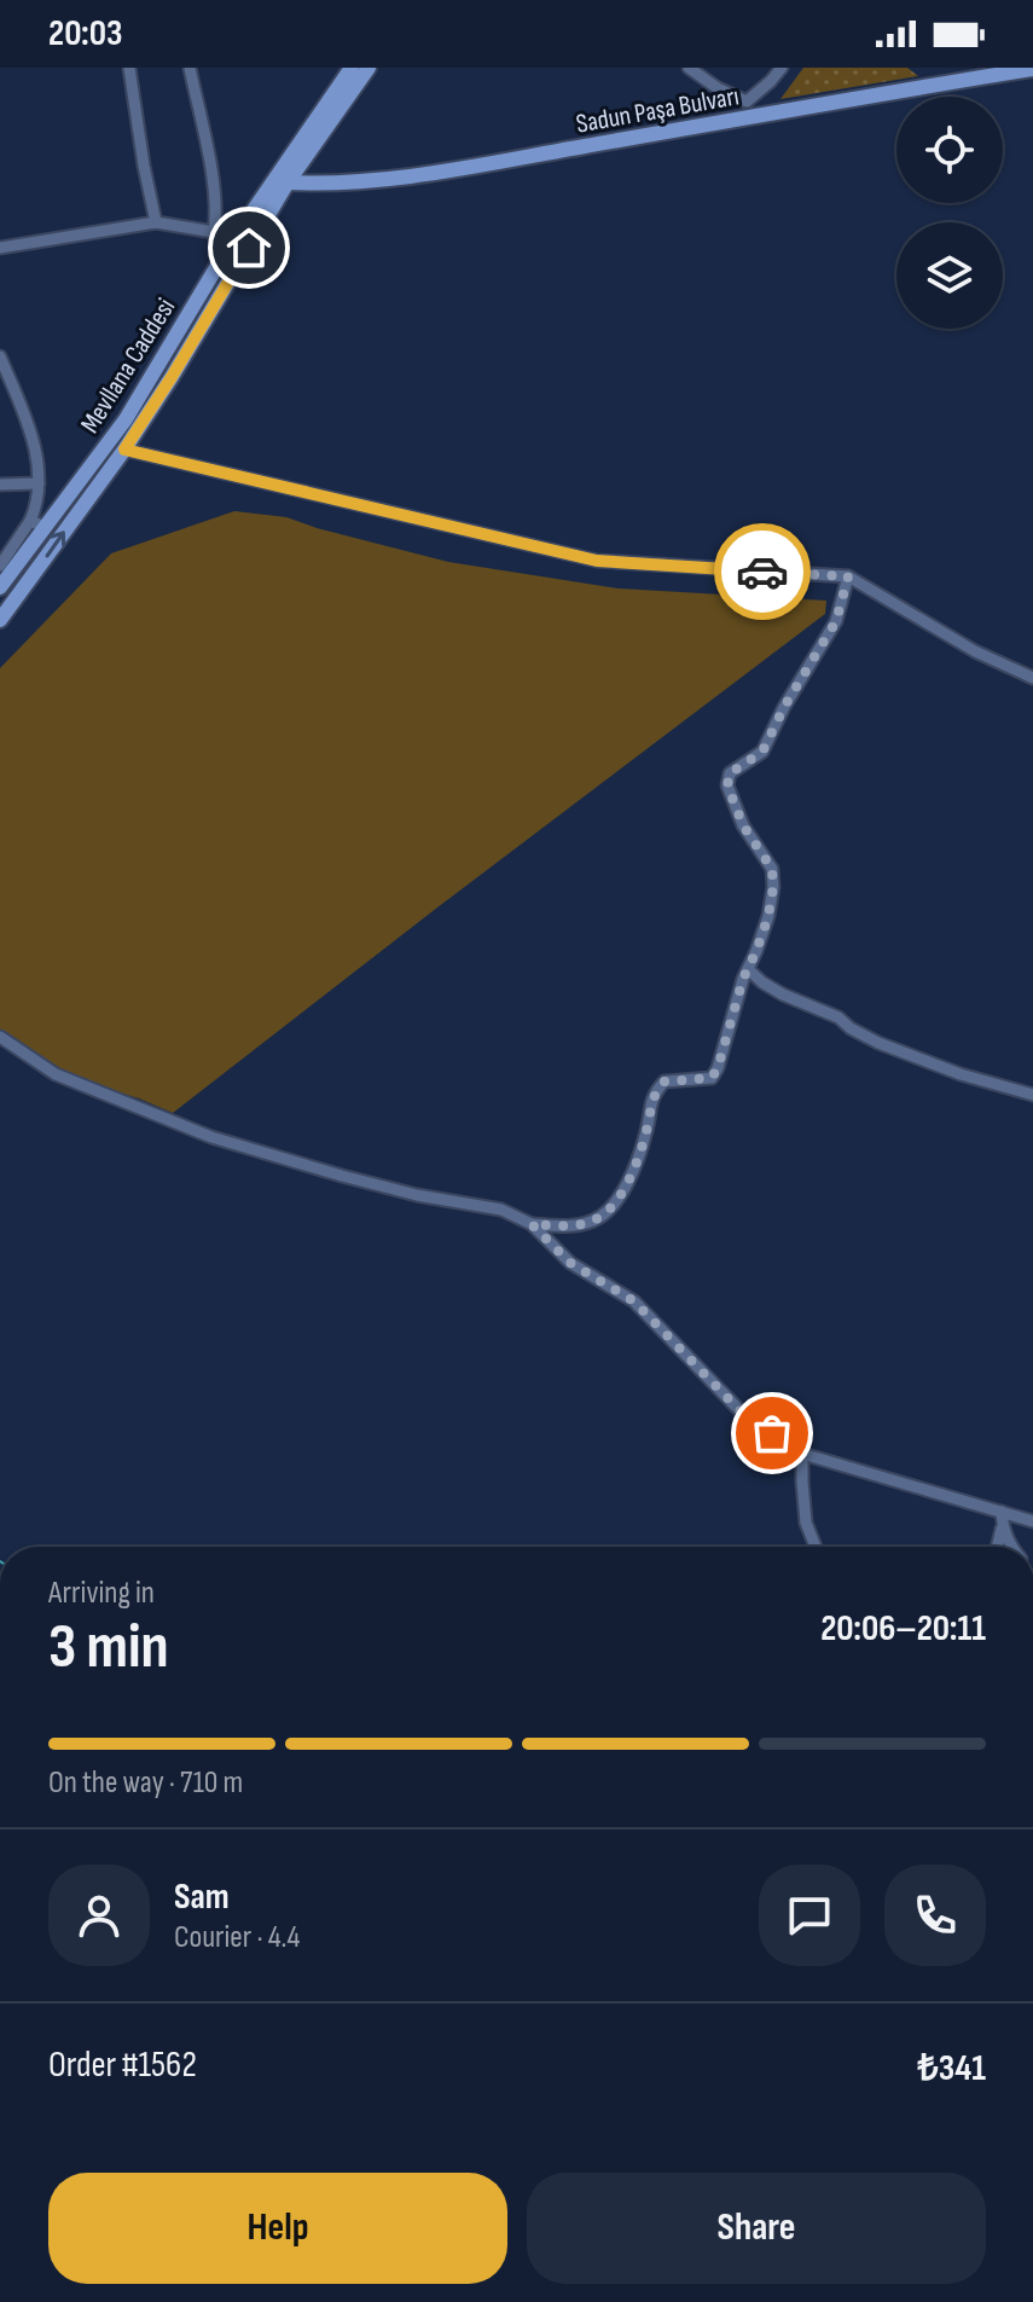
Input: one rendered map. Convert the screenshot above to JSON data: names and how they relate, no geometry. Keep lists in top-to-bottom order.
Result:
{
  "streets": {
    "main road": ["Sadun Paşa Bulvarı", "Mevllana Caddesi"]
  },
  "page": {
    "status": "20:03",
    "heading": ["3 min", "Arriving in", "20:06–20:11"],
    "panel": [
      "Sam",
      "Courier · 4.4",
      "Order #1562",
      "₺341"
    ],
    "bar": "On the way · 710 m",
    "buttons": ["Help", "Share"]
  }
}
